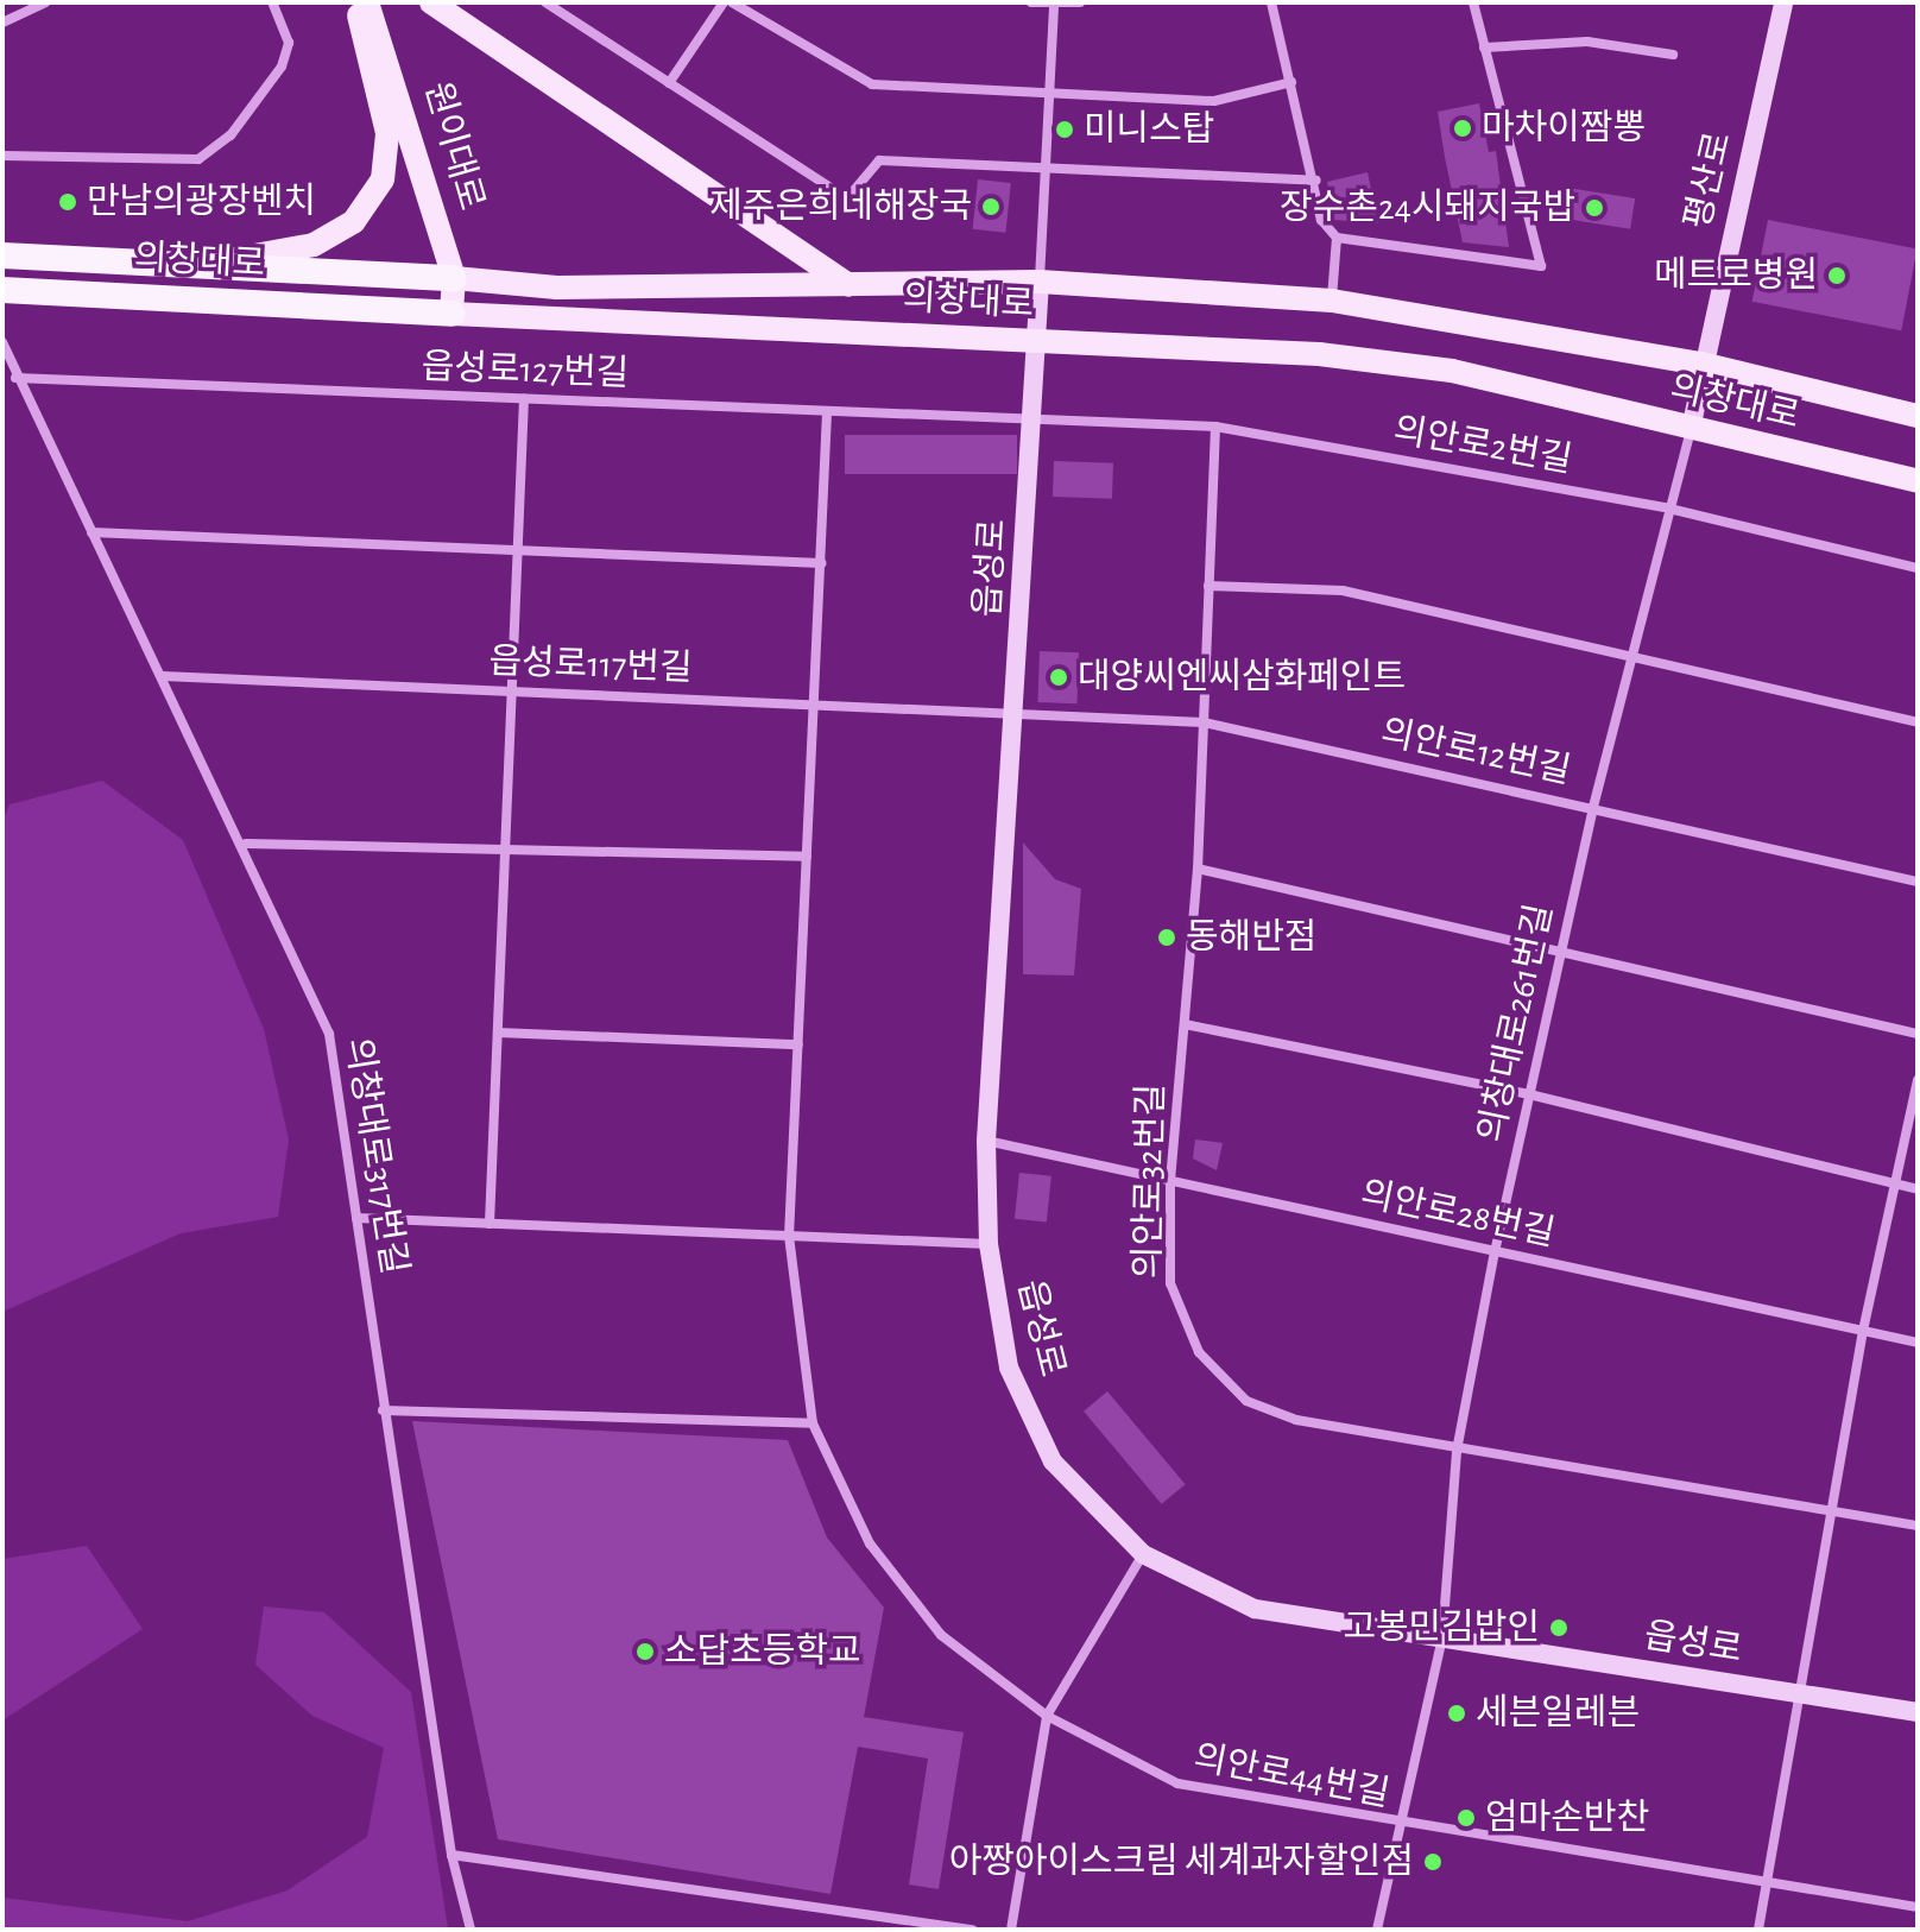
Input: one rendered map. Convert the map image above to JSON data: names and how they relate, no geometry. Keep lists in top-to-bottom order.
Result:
{
  "streets": {
    "highway": ["의창대로"],
    "main road": ["원이대로", "평산로", "읍성로"],
    "street": [
      "읍성로127번길",
      "의안로2번길",
      "읍성로117번길",
      "의안로12번길",
      "의창대로261번길",
      "의창대로317번길",
      "의안로32번길",
      "의안로28번길",
      "의안로44번길"
    ]
  },
  "crossings": [
    ["원이대로", "의창대로"],
    ["평산로", "의창대로"],
    ["평산로", "의창대로261번길"],
    ["의창대로", "읍성로"],
    ["의창대로", "의창대로261번길"],
    ["읍성로127번길", "의안로2번길"],
    ["읍성로127번길", "읍성로"],
    ["읍성로127번길", "의창대로317번길"],
    ["읍성로127번길", "의안로44번길"],
    ["의안로2번길", "읍성로"],
    ["의안로2번길", "의창대로261번길"],
    ["의안로2번길", "의안로32번길"],
    ["읍성로", "읍성로117번길"],
    ["읍성로", "의안로12번길"],
    ["읍성로", "의창대로261번길"],
    ["읍성로", "의안로28번길"],
    ["읍성로117번길", "의안로12번길"],
    ["읍성로117번길", "의창대로317번길"],
    ["읍성로117번길", "의안로44번길"],
    ["의안로12번길", "의창대로261번길"],
    ["의안로12번길", "의안로32번길"],
    ["의창대로261번길", "의안로32번길"],
    ["의창대로261번길", "의안로28번길"],
    ["의창대로261번길", "의안로44번길"],
    ["의안로32번길", "의안로28번길"]
  ],
  "places": [
    "마차이짬뽕",
    "미니스탑",
    "만남의광장벤치",
    "제주은희네해장국",
    "장수촌24시돼지국밥",
    "메트로병원",
    "대양씨엔씨삼화페인트",
    "동해반점",
    "고봉민김밥인",
    "소답초등학교",
    "세븐일레븐",
    "엄마손반찬",
    "아짱아이스크림 세계과자할인점"
  ]
}
